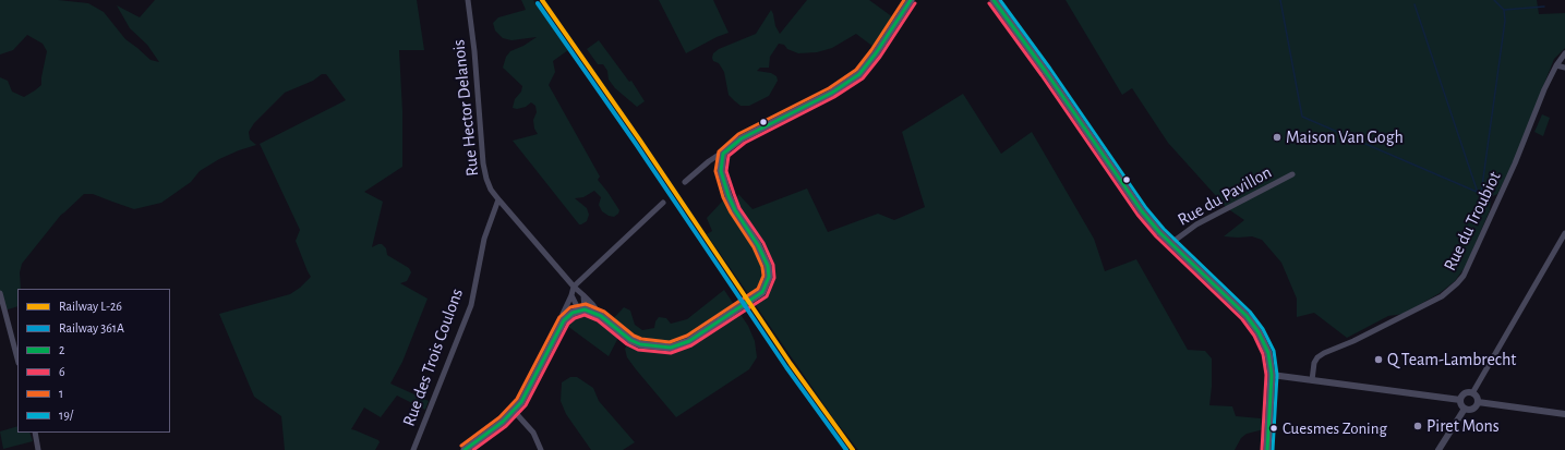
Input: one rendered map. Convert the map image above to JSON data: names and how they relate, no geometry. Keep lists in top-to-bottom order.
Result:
{
  "streets": {
    "street": [
      "Rue Hector Delanois",
      "Rue du Pavillon",
      "Rue du Troubiot",
      "Rue des Trois Coulons"
    ]
  },
  "crossings": [
    ["Rue Hector Delanois", "Rue des Trois Coulons"]
  ],
  "places": [
    "Maison Van Gogh",
    "Q Team-Lambrecht",
    "Piret Mons",
    "Cuesmes Zoning"
  ],
  "lines": [
    "rail line L-26",
    "transit line 2",
    "transit line 1",
    "transit line 19/",
    "rail line 361A",
    "transit line 6"
  ],
  "legend": [
    "Railway L-26",
    "Railway 361A",
    "2",
    "6",
    "1",
    "19/"
  ]
}
